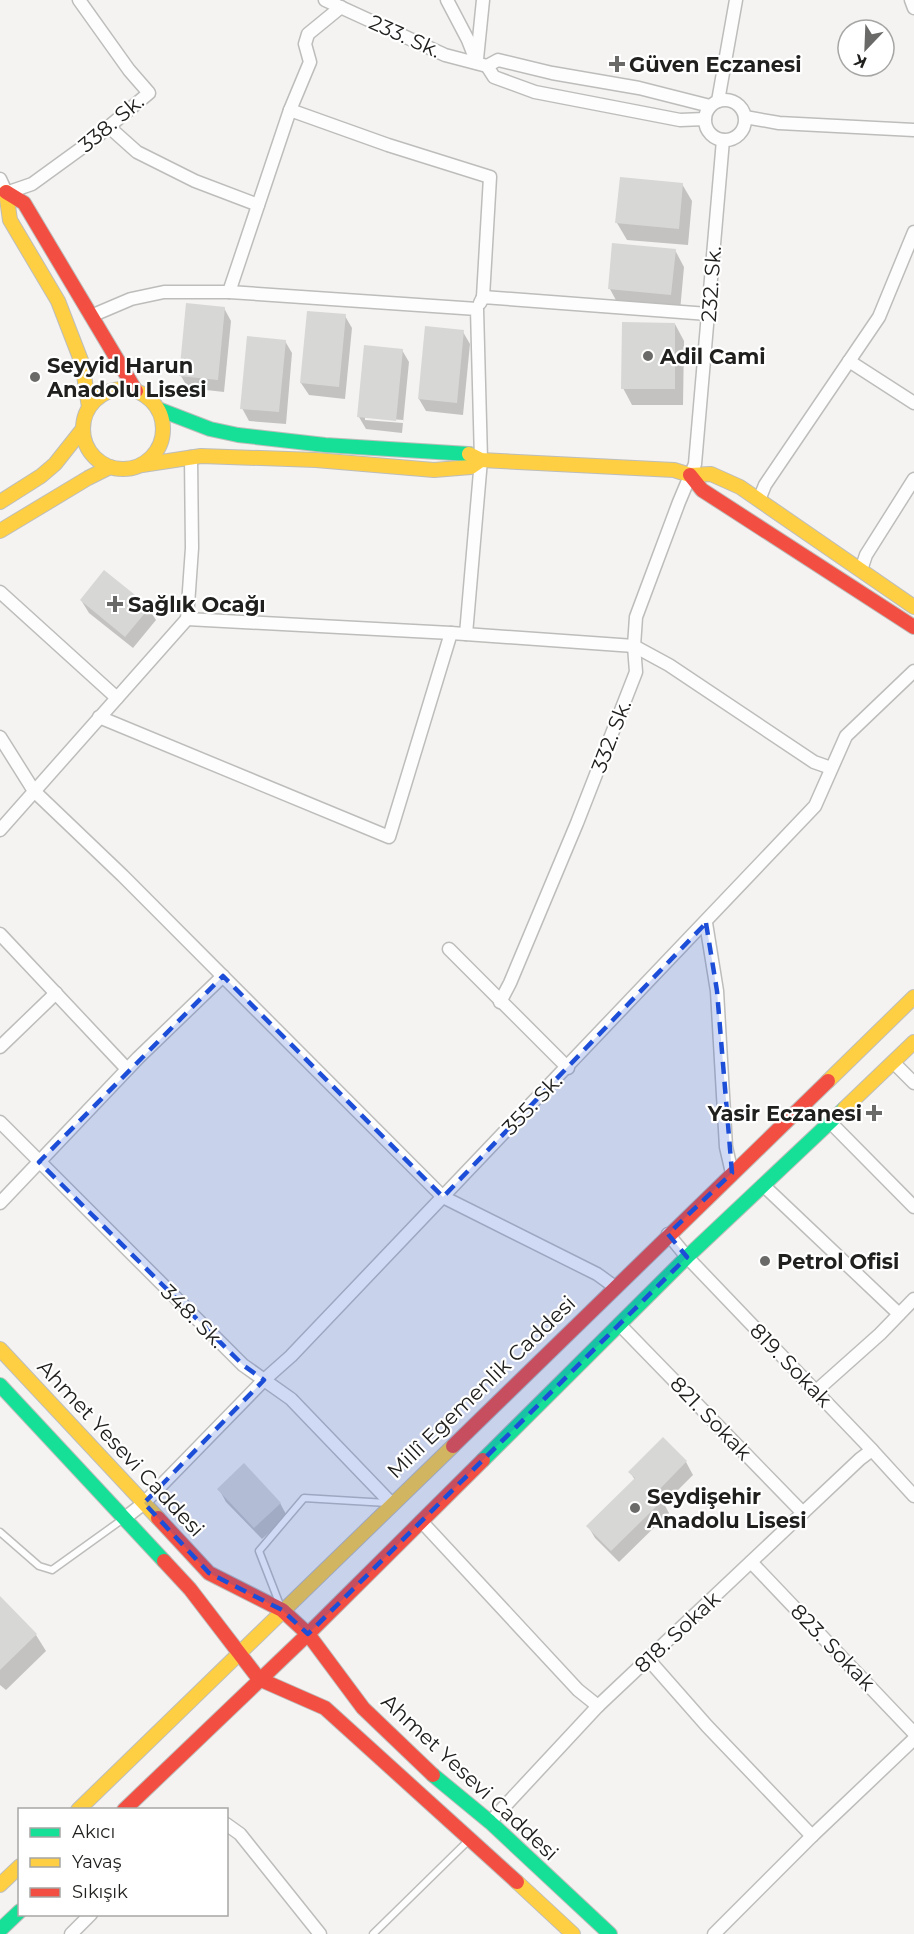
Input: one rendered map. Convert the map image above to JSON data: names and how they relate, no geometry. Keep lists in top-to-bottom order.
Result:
{
  "streets": {
    "street": [
      "233. Sk.",
      "338. Sk.",
      "232. Sk.",
      "332. Sk.",
      "355. Sk.",
      "348. Sk.",
      "819. Sokak",
      "Millî Egemenlik Caddesi",
      "821. Sokak",
      "Ahmet Yesevi Caddesi",
      "818. Sokak",
      "823. Sokak"
    ]
  },
  "crossings": [
    ["232. Sk.", "332. Sk."],
    ["355. Sk.", "348. Sk."],
    ["355. Sk.", "Ahmet Yesevi Caddesi"],
    ["348. Sk.", "Millî Egemenlik Caddesi"],
    ["819. Sokak", "Millî Egemenlik Caddesi"],
    ["819. Sokak", "818. Sokak"],
    ["Millî Egemenlik Caddesi", "Ahmet Yesevi Caddesi"],
    ["821. Sokak", "818. Sokak"],
    ["Ahmet Yesevi Caddesi", "818. Sokak"],
    ["818. Sokak", "823. Sokak"]
  ],
  "places": {
    "health": ["Güven Eczanesi", "Sağlık Ocağı", "Yasir Eczanesi"],
    "other": [
      "Adil Cami",
      "Seyyid Harun Anadolu Lisesi",
      "Petrol Ofisi",
      "Seydişehir Anadolu Lisesi"
    ]
  },
  "legend": ["Akıcı", "Yavaş", "Sıkışık"],
  "north": "bottom left"
}
